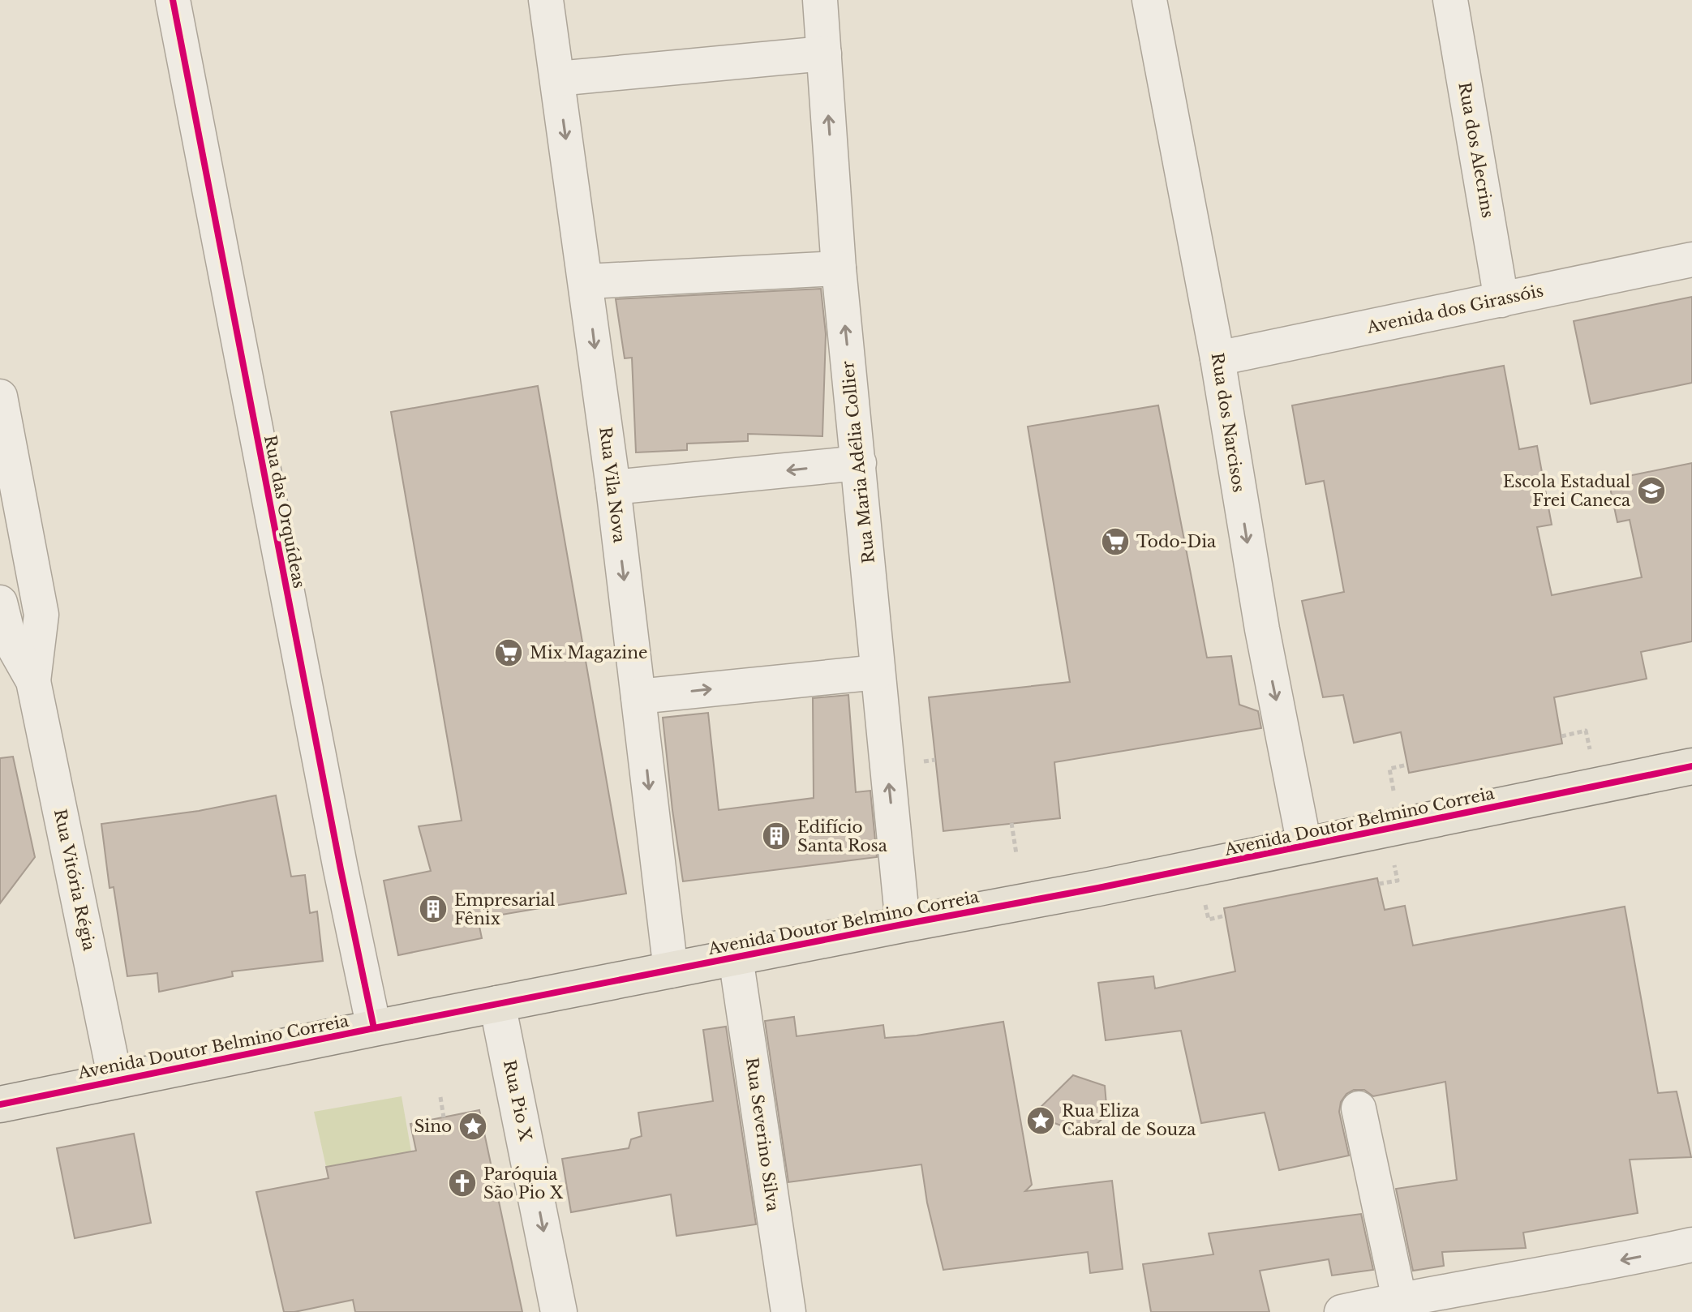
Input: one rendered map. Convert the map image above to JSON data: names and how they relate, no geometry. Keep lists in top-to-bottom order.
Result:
{
  "streets": {
    "main road": ["Avenida Doutor Belmino Correia"],
    "street": [
      "Rua dos Alecrins",
      "Avenida dos Girassóis",
      "Rua dos Narcisos",
      "Rua Maria Adélia Collier",
      "Rua Vila Nova",
      "Rua das Orquídeas",
      "Rua Vitória Régia",
      "Rua Pio X",
      "Rua Severino Silva"
    ]
  },
  "crossings": [
    ["Rua dos Alecrins", "Avenida dos Girassóis"],
    ["Avenida dos Girassóis", "Rua dos Narcisos"],
    ["Rua dos Narcisos", "Avenida Doutor Belmino Correia"],
    ["Rua Maria Adélia Collier", "Avenida Doutor Belmino Correia"],
    ["Rua Vila Nova", "Avenida Doutor Belmino Correia"],
    ["Rua das Orquídeas", "Avenida Doutor Belmino Correia"],
    ["Avenida Doutor Belmino Correia", "Rua Vitória Régia"],
    ["Avenida Doutor Belmino Correia", "Rua Pio X"],
    ["Avenida Doutor Belmino Correia", "Rua Severino Silva"]
  ],
  "one_way": [
    "Rua dos Narcisos",
    "Rua Maria Adélia Collier",
    "Rua Vila Nova",
    "Rua Pio X"
  ],
  "places": {
    "school or university": ["Escola Estadual Frei Caneca"],
    "supermarket": ["Todo-Dia", "Mix Magazine"],
    "building": ["Edifício Santa Rosa", "Empresarial Fênix"],
    "place": ["Rua Eliza Cabral de Souza", "Sino"],
    "church": ["Paróquia São Pio X"]
  }
}
